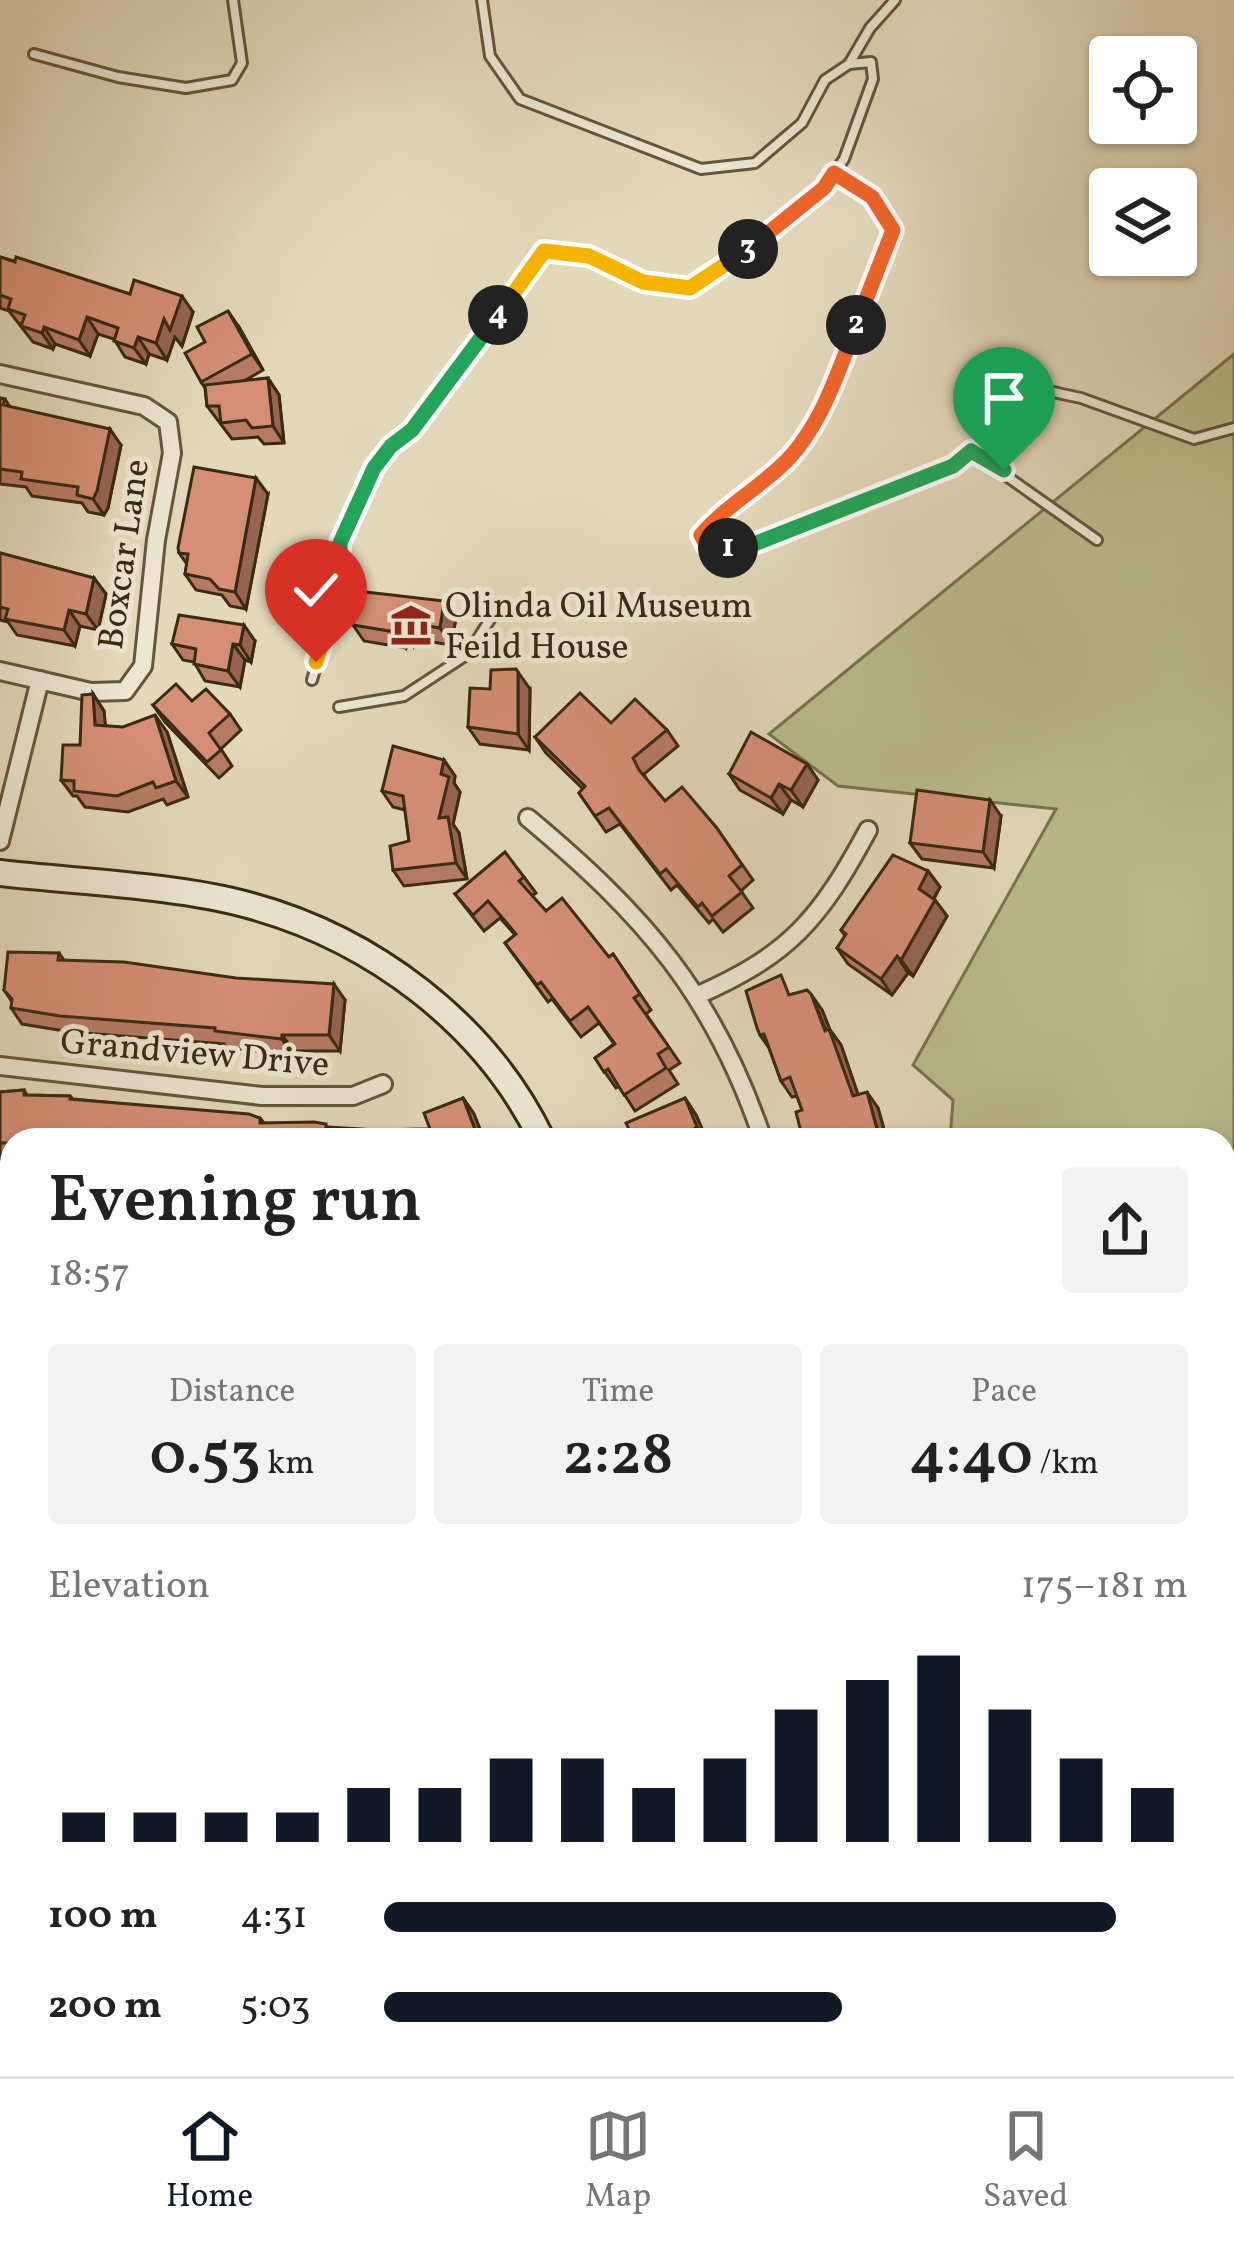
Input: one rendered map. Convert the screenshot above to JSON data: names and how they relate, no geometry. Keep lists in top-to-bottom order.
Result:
{
  "streets": {
    "street": ["Boxcar Lane", "Grandview Drive"]
  },
  "places": {
    "museum": ["Olinda Oil Museum Feild House"]
  },
  "page": {
    "pins": [
      "3",
      "4",
      "2",
      "1"
    ],
    "heading": ["Evening run", "18:57"],
    "stats": [
      ["Distance", "0.53 km"],
      ["Time", "2:28"],
      ["Pace", "4:40 /km"]
    ],
    "chart": ["Elevation", "175–181 m"],
    "list": [
      {
        "name": "100 m",
        "note": "4:31"
      },
      {
        "name": "200 m",
        "note": "5:03"
      }
    ],
    "tabs": ["Home", "Map", "Saved"]
  }
}
